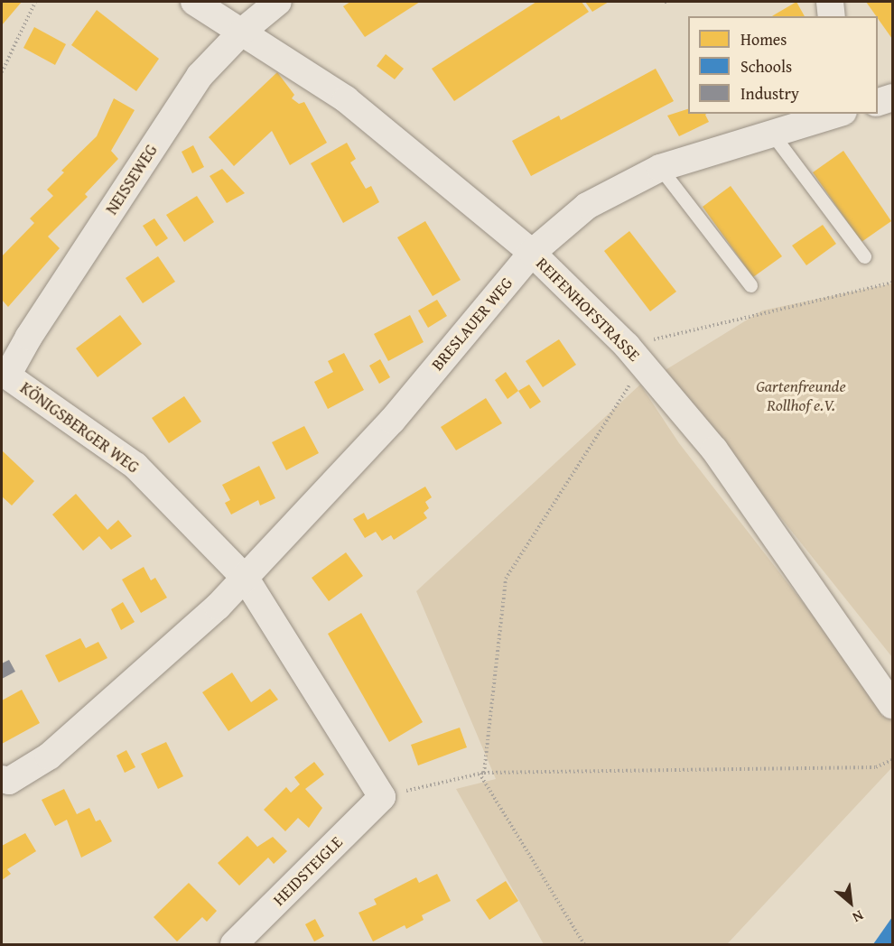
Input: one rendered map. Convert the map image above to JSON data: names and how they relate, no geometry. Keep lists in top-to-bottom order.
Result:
{
  "streets": {
    "street": [
      "NEISSEWEG",
      "REIFENHOFSTRASSE",
      "BRESLAUER WEG",
      "KÖNIGSBERGER WEG",
      "HEIDSTEIGLE"
    ]
  },
  "crossings": [
    ["NEISSEWEG", "REIFENHOFSTRASSE"],
    ["NEISSEWEG", "KÖNIGSBERGER WEG"],
    ["REIFENHOFSTRASSE", "BRESLAUER WEG"],
    ["BRESLAUER WEG", "KÖNIGSBERGER WEG"],
    ["KÖNIGSBERGER WEG", "HEIDSTEIGLE"]
  ],
  "parks": ["Gartenfreunde Rollhof e.V."],
  "legend": ["Homes", "Schools", "Industry"],
  "north": "bottom right"
}
